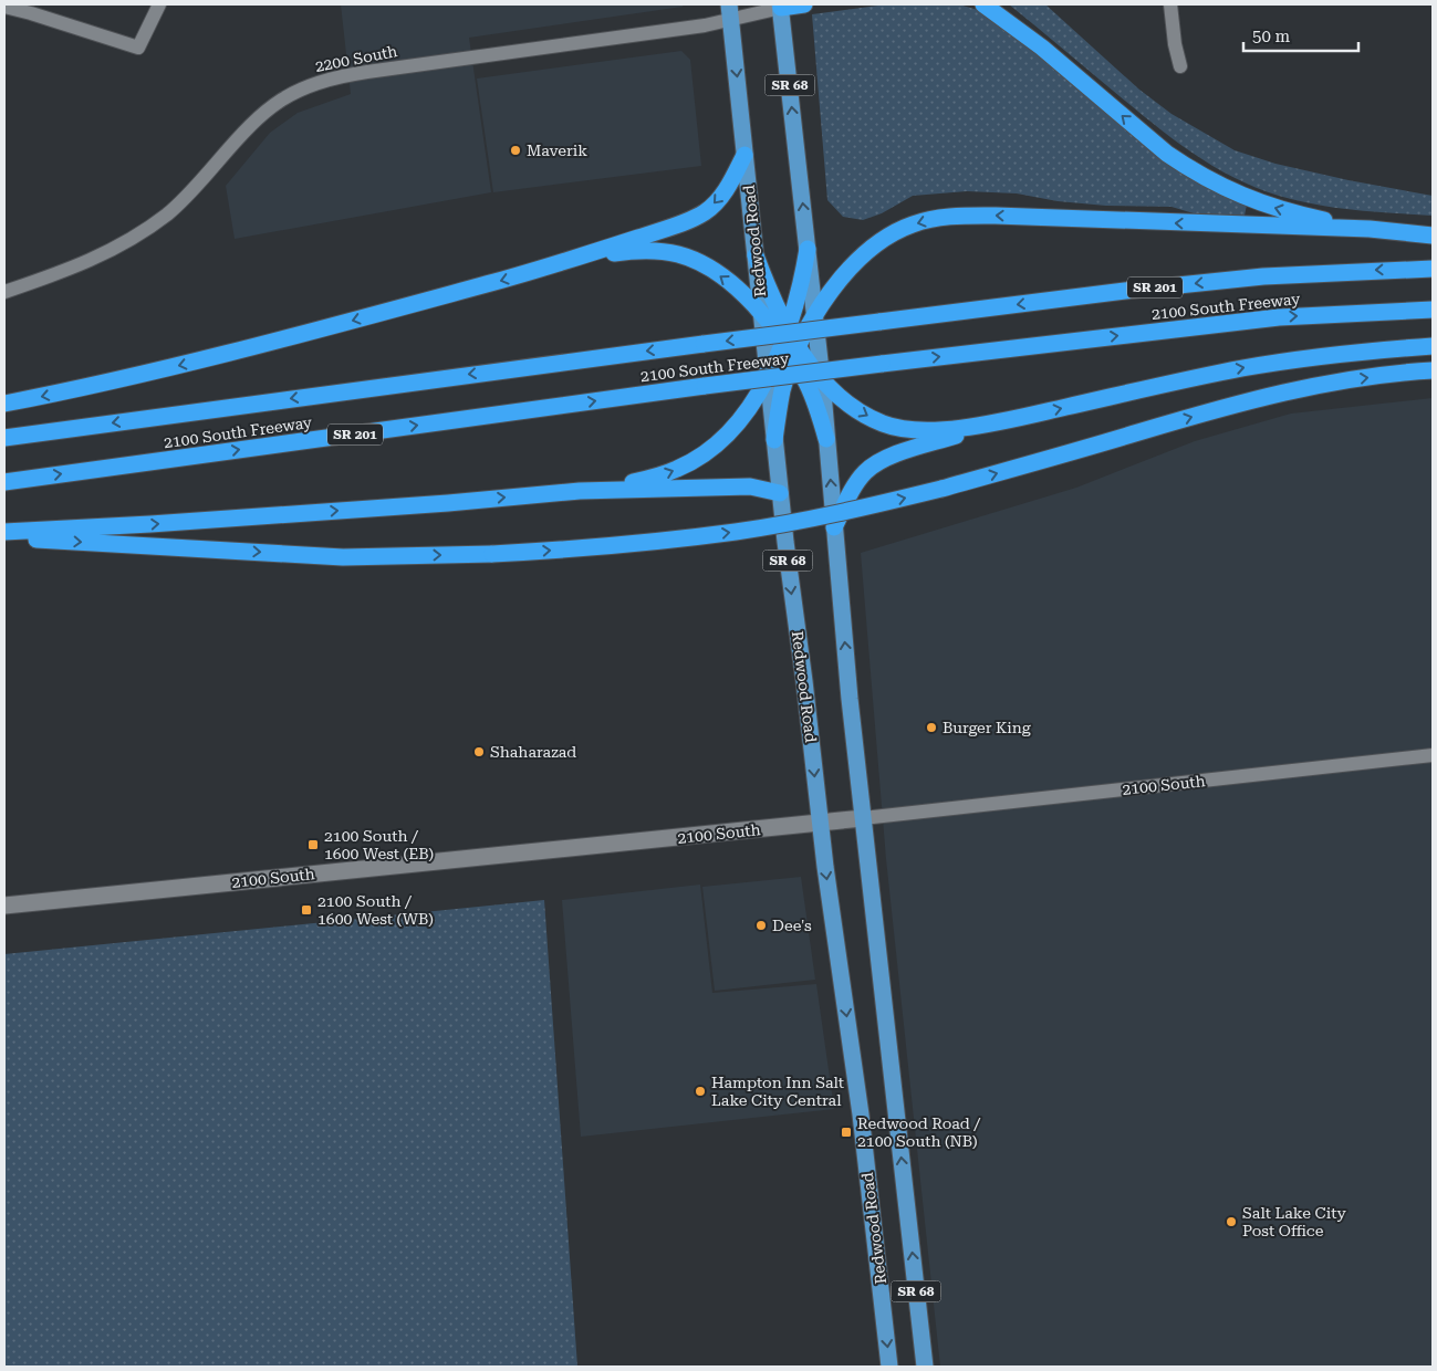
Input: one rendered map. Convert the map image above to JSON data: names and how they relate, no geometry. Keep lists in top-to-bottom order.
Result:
{
  "streets": {
    "highway": ["SR 201", "2100 South Freeway"],
    "main road": ["SR 68", "Redwood Road"],
    "street": ["2200 South", "2100 South"]
  },
  "crossings": [
    ["2200 South", "SR 68"],
    ["2200 South", "Redwood Road"],
    ["SR 68", "2100 South"],
    ["Redwood Road", "2100 South"]
  ],
  "places": {
    "other": [
      "Maverik",
      "Burger King",
      "Shaharazad",
      "Dee's",
      "Hampton Inn Salt Lake City Central",
      "Salt Lake City Post Office"
    ],
    "transit": ["2100 South / 1600 West (EB)", "2100 South / 1600 West (WB)", "Redwood Road / 2100 South (NB)"]
  },
  "scale_bar": "50 m"
}
